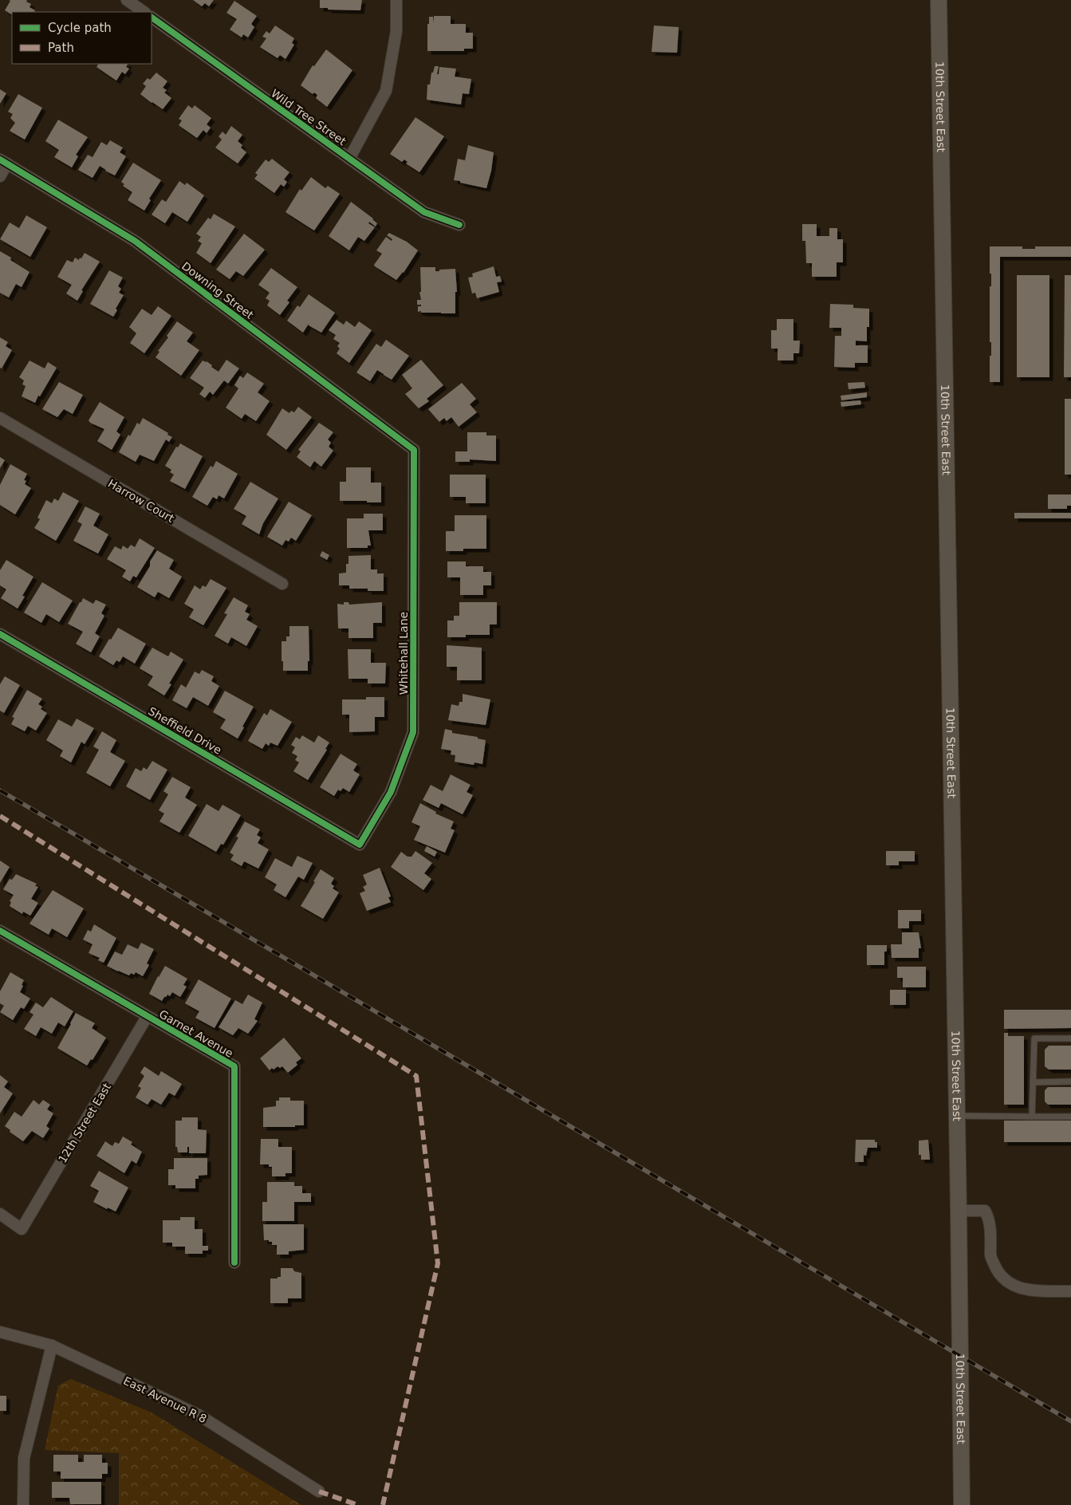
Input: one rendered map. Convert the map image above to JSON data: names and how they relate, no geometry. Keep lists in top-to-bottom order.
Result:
{
  "streets": {
    "main road": ["10th Street East"],
    "street": [
      "Wild Tree Street",
      "Downing Street",
      "Harrow Court",
      "Whitehall Lane",
      "Sheffield Drive",
      "Garnet Avenue",
      "12th Street East",
      "East Avenue R 8"
    ]
  },
  "crossings": [
    ["Downing Street", "Whitehall Lane"],
    ["Whitehall Lane", "Sheffield Drive"],
    ["Garnet Avenue", "12th Street East"]
  ],
  "legend": ["Cycle path", "Path"]
}
